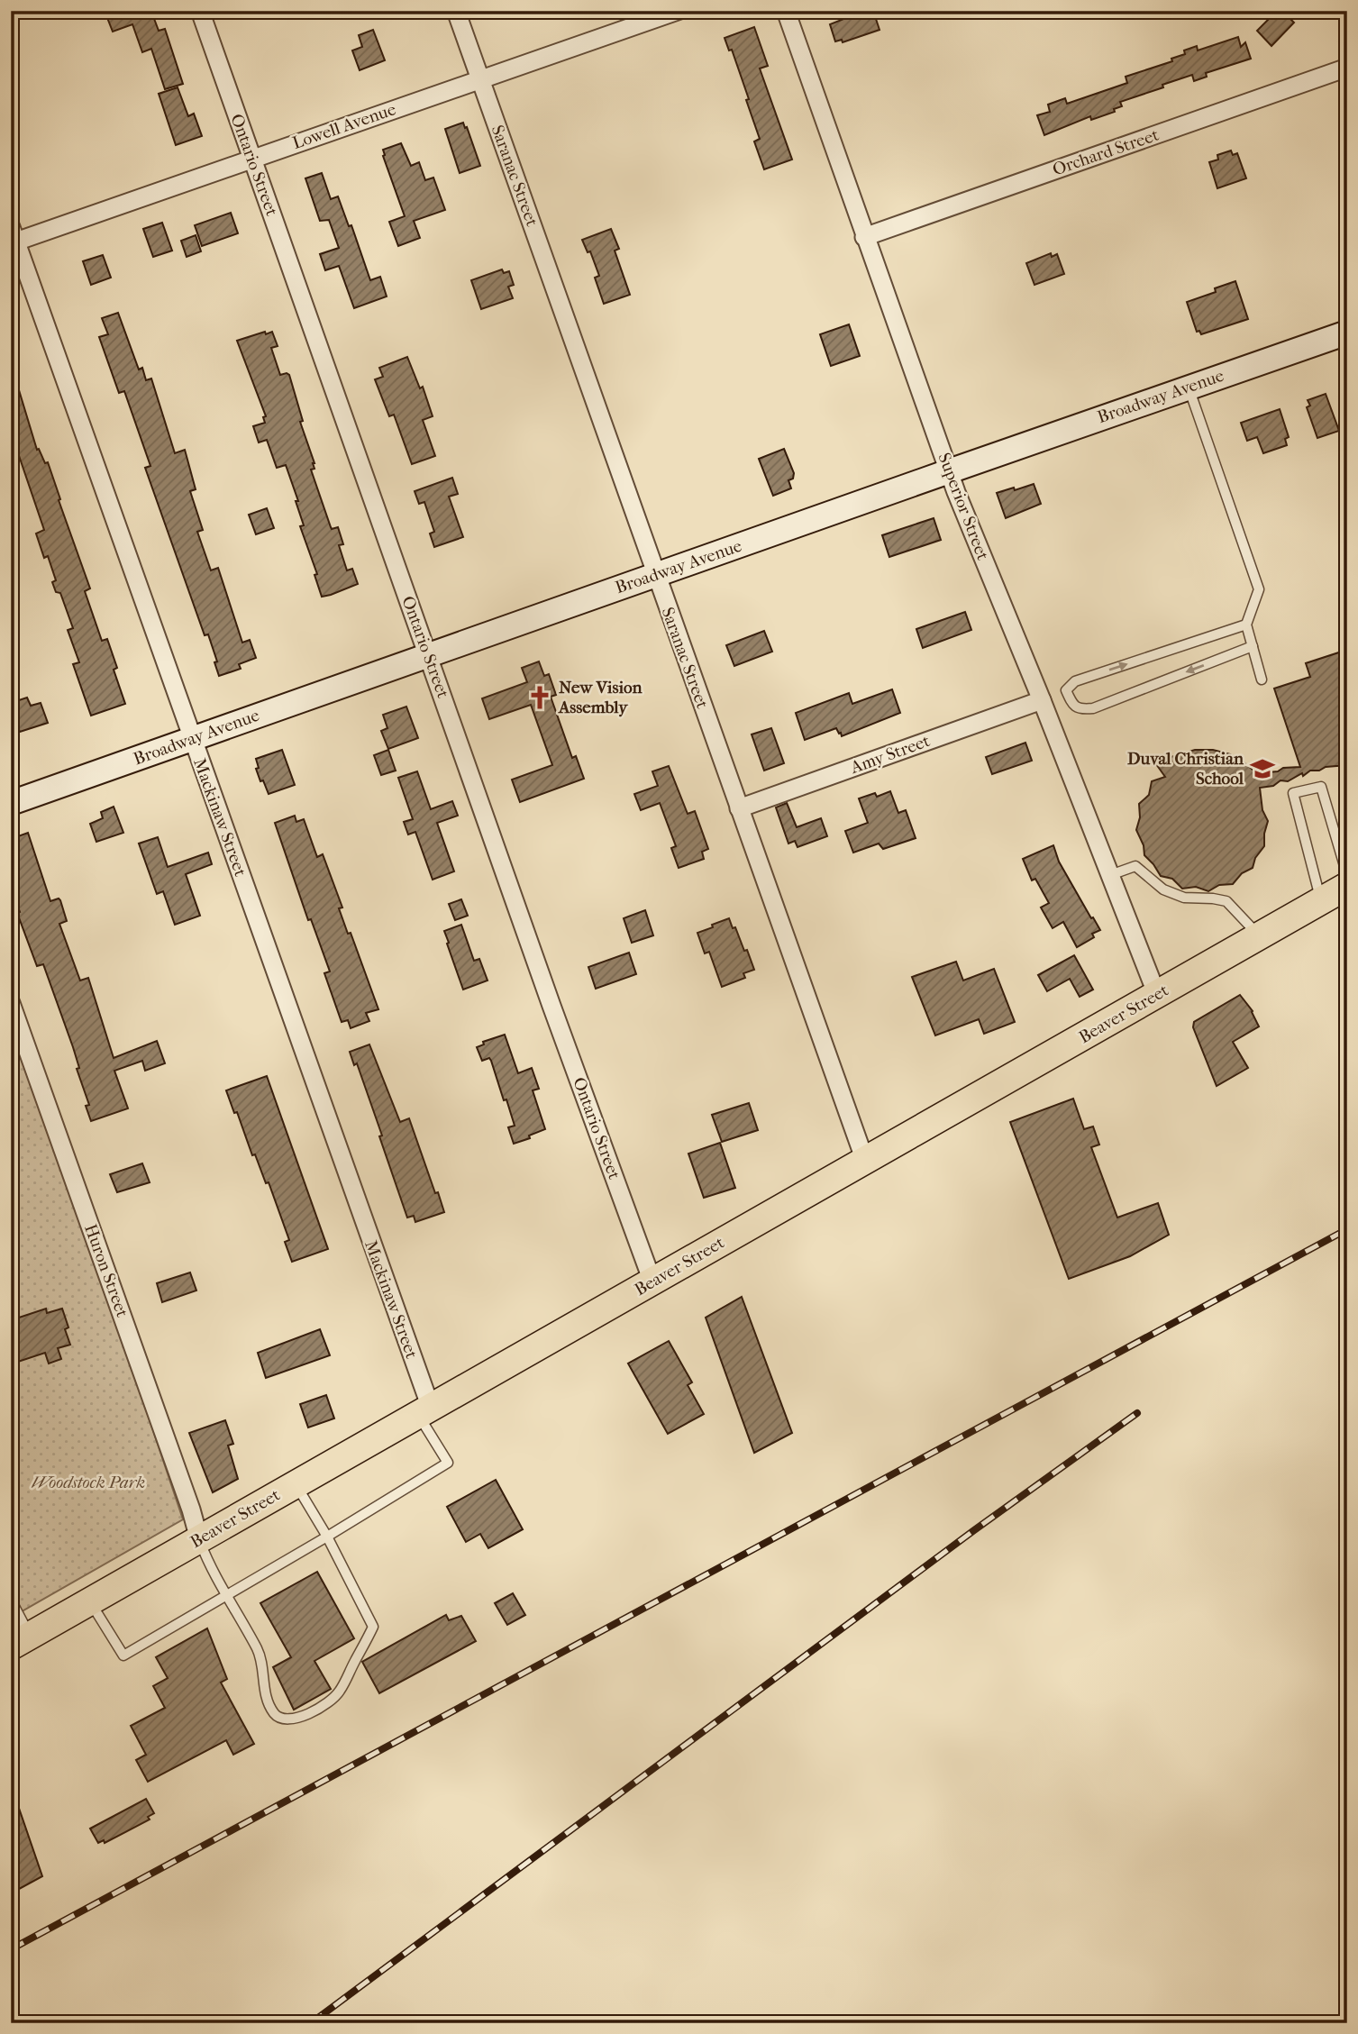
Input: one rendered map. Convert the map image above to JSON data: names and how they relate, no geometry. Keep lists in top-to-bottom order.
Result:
{
  "streets": {
    "main road": ["Beaver Street"],
    "street": [
      "Lowell Avenue",
      "Orchard Street",
      "Ontario Street",
      "Saranac Street",
      "Broadway Avenue",
      "Superior Street",
      "Amy Street",
      "Mackinaw Street",
      "Huron Street"
    ]
  },
  "crossings": [
    ["Lowell Avenue", "Ontario Street"],
    ["Lowell Avenue", "Saranac Street"],
    ["Lowell Avenue", "Mackinaw Street"],
    ["Orchard Street", "Superior Street"],
    ["Ontario Street", "Broadway Avenue"],
    ["Ontario Street", "Beaver Street"],
    ["Saranac Street", "Broadway Avenue"],
    ["Saranac Street", "Amy Street"],
    ["Saranac Street", "Beaver Street"],
    ["Broadway Avenue", "Superior Street"],
    ["Broadway Avenue", "Mackinaw Street"],
    ["Superior Street", "Amy Street"],
    ["Superior Street", "Beaver Street"],
    ["Mackinaw Street", "Beaver Street"],
    ["Beaver Street", "Huron Street"]
  ],
  "parks": ["Woodstock Park"],
  "places": {
    "church": ["New Vision Assembly"],
    "school or university": ["Duval Christian School"]
  }
}
